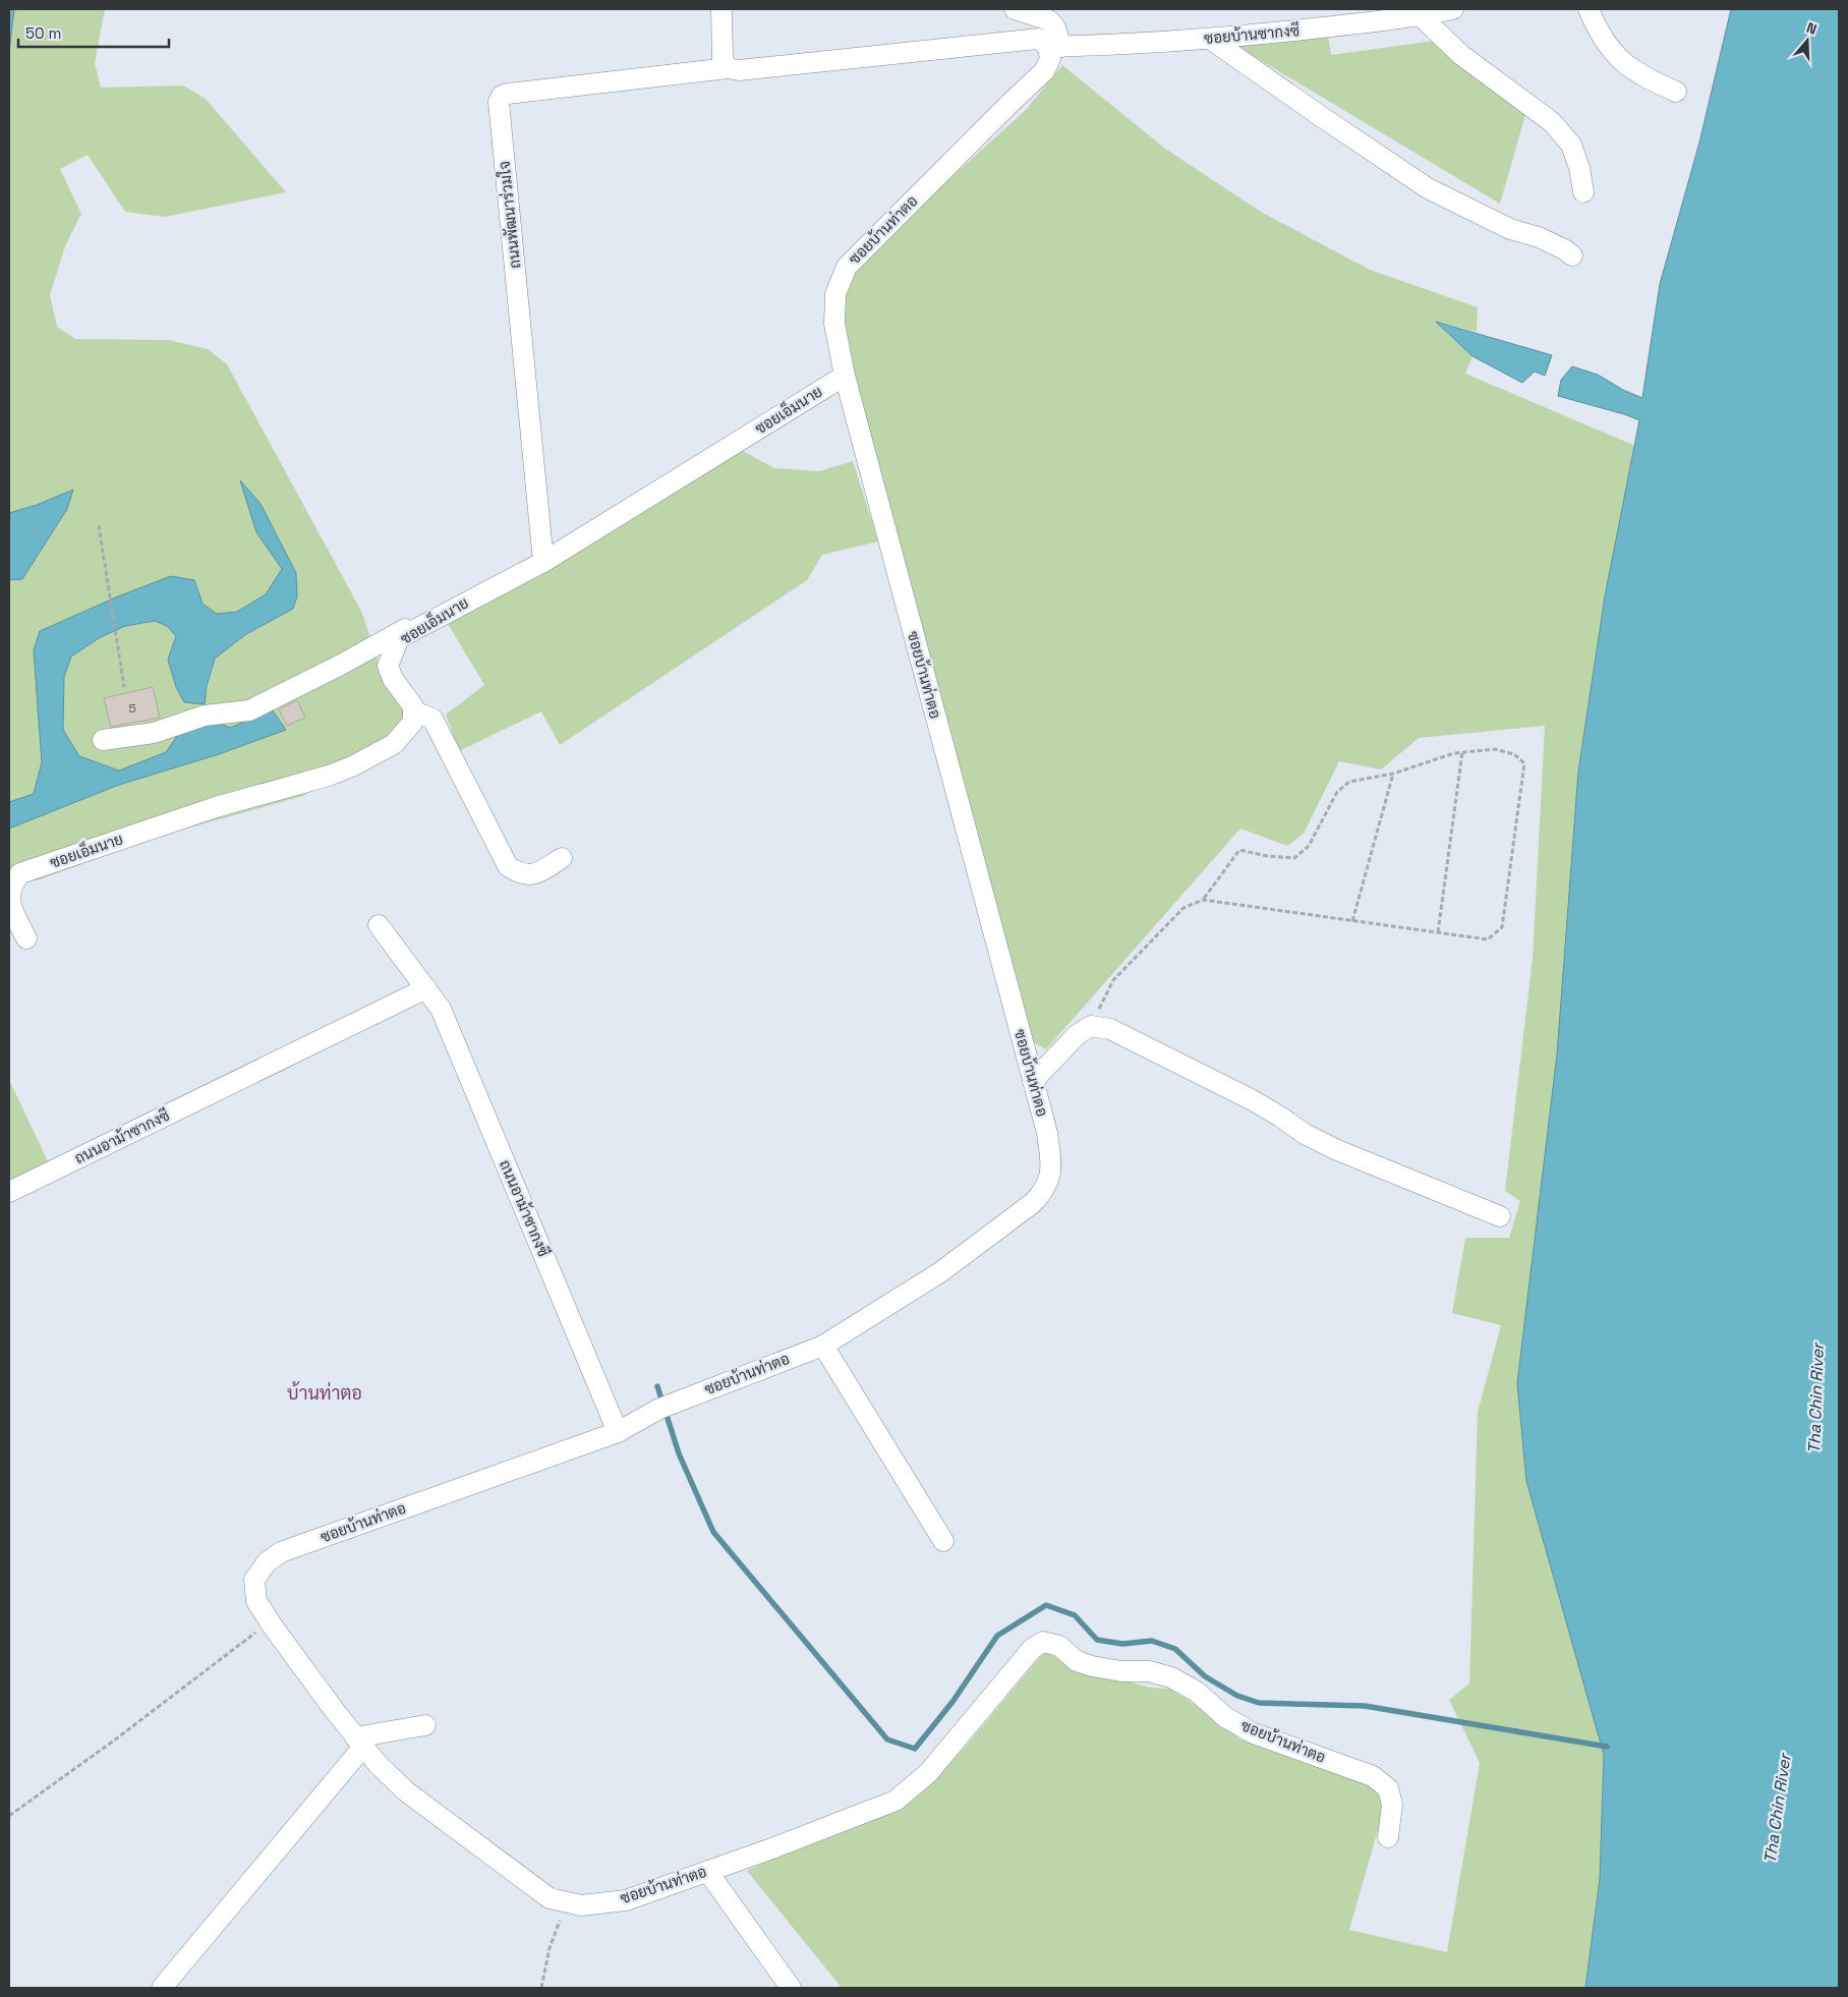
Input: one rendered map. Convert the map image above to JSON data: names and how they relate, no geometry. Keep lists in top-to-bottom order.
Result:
{
  "streets": {
    "street": [
      "ซอยบ้านซากงซี",
      "ถนนพัฒนาร่วมใจ",
      "ซอยบ้านท่าตอ",
      "ซอยเอ็มนาย",
      "ถนนอาม้าซากงซี"
    ]
  },
  "crossings": [
    ["ซอยบ้านซากงซี", "ซอยบ้านท่าตอ"],
    ["ถนนพัฒนาร่วมใจ", "ซอยเอ็มนาย"],
    ["ซอยบ้านท่าตอ", "ซอยเอ็มนาย"],
    ["ซอยบ้านท่าตอ", "ถนนอาม้าซากงซี"]
  ],
  "districts": ["บ้านท่าตอ"],
  "water": ["Tha Chin River"],
  "house_numbers": ["5"],
  "scale_bar": "50 m",
  "north": "top"
}
